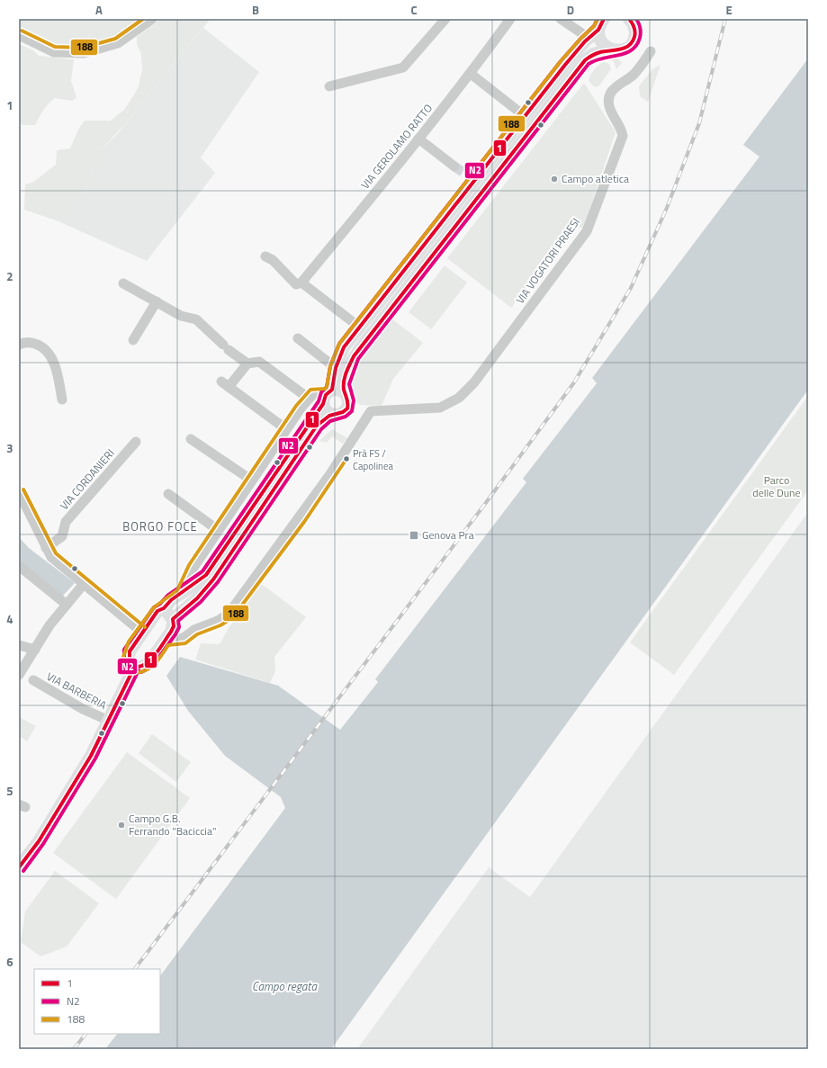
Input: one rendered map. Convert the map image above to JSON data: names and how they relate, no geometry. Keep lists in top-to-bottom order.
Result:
{
  "streets": {
    "street": [
      "VIA GEROLAMO RATTO",
      "VIA VOGATORI PRAESI",
      "VIA CORDANIERI",
      "VIA BARBERIA"
    ]
  },
  "districts": ["BORGO FOCE"],
  "water": ["Campo regata"],
  "parks": ["Parco delle Dune"],
  "places": {
    "other": ["Campo atletica", "Prà FS / Capolinea", "Campo G.B. Ferrando \"Baciccia\""],
    "transit": ["Genova Pra"]
  },
  "lines": ["transit line 1", "transit line N2", "transit line 188"],
  "legend": ["1", "N2", "188"],
  "grid": {
    "columns": [
      "A",
      "B",
      "C",
      "D",
      "E"
    ],
    "rows": [
      "1",
      "2",
      "3",
      "4",
      "5",
      "6"
    ]
  }
}
